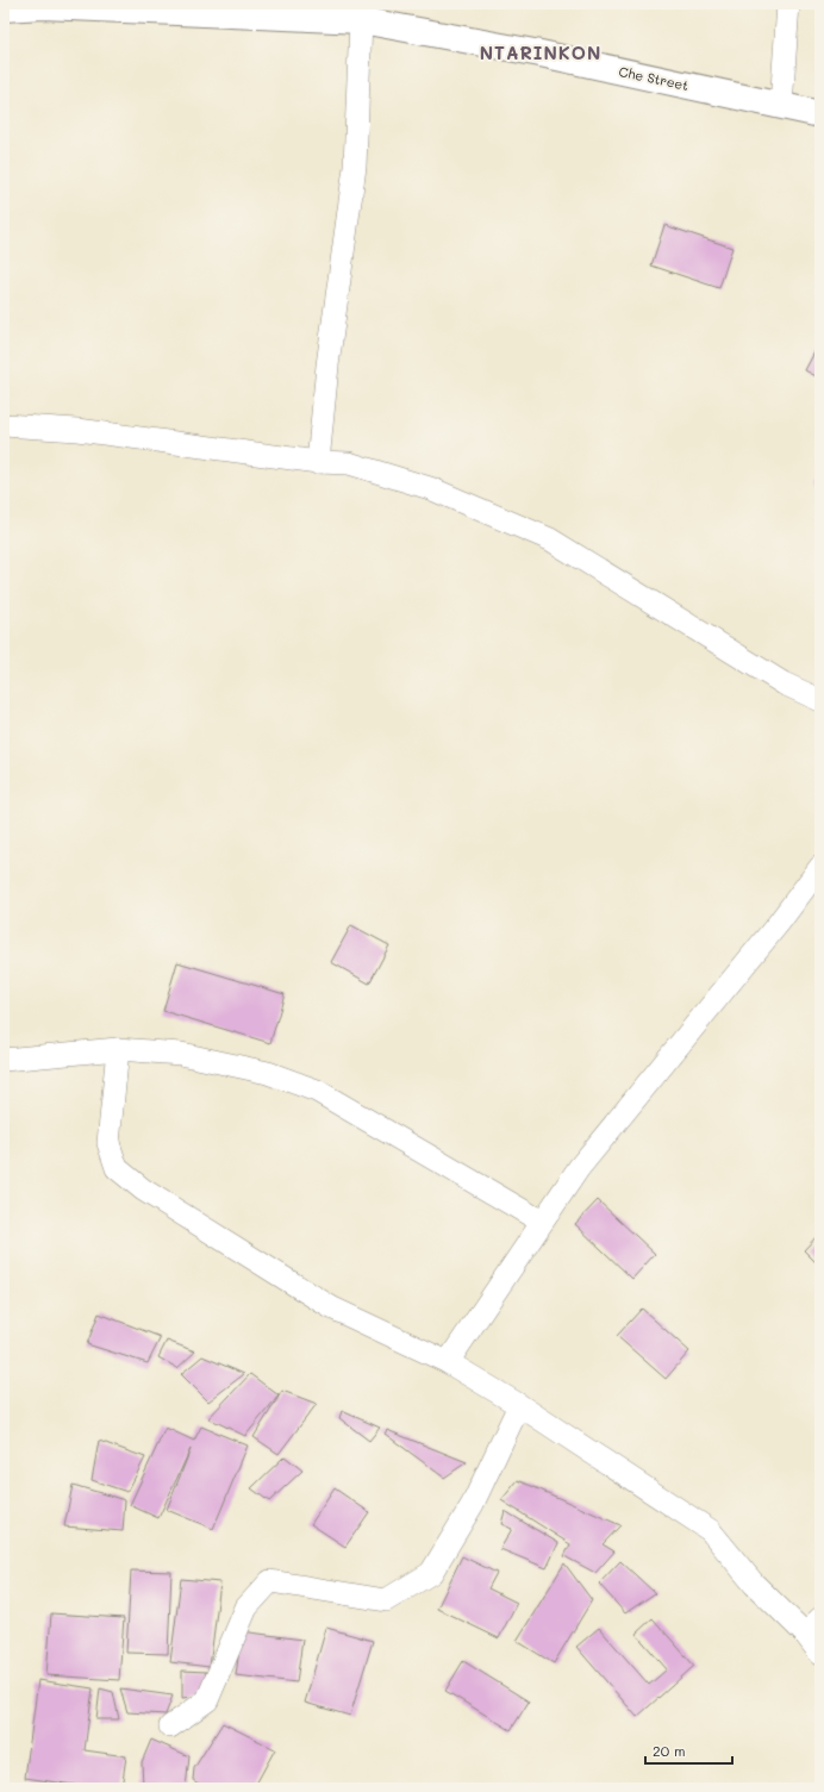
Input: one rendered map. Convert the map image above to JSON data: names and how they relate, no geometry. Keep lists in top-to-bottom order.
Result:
{
  "streets": {
    "highway": ["Che Street"]
  },
  "districts": ["NTARINKON"],
  "scale_bar": "20 m"
}
